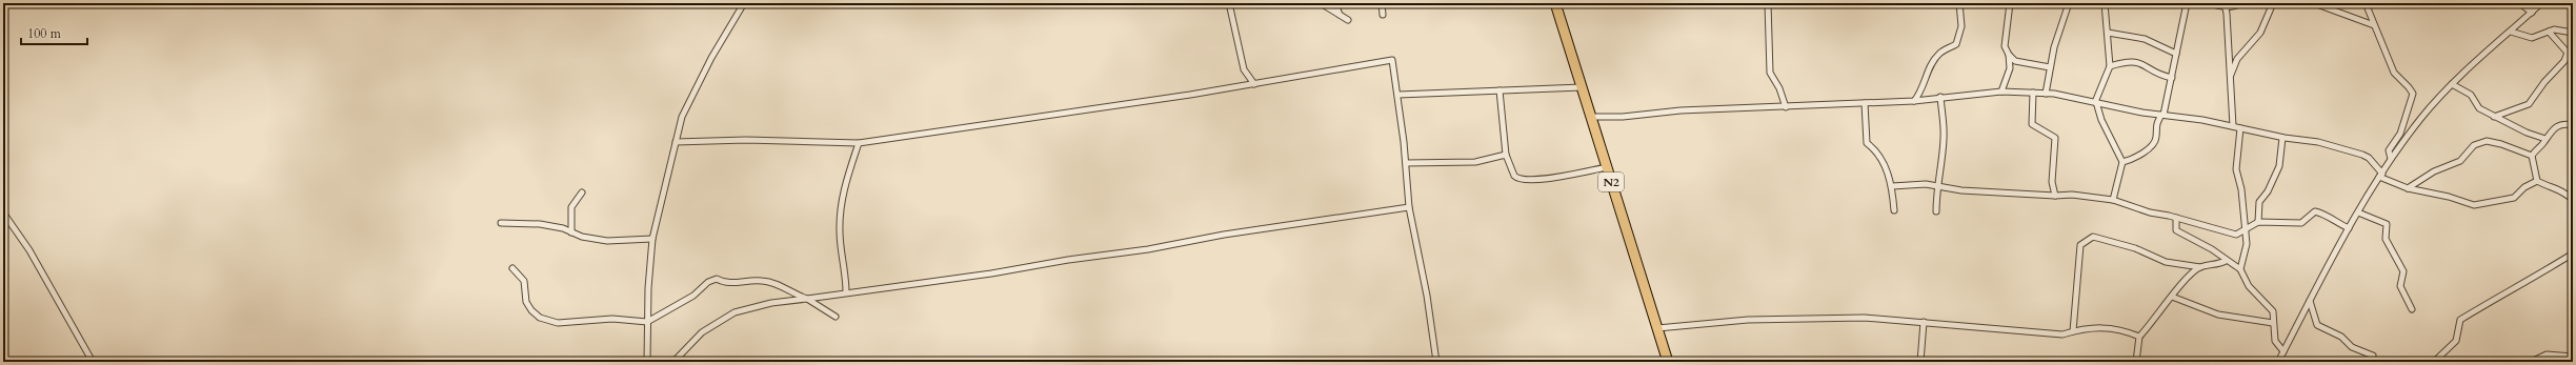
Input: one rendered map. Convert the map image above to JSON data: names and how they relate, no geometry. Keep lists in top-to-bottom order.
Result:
{
  "streets": {
    "highway": ["N2"]
  },
  "scale_bar": "100 m"
}
